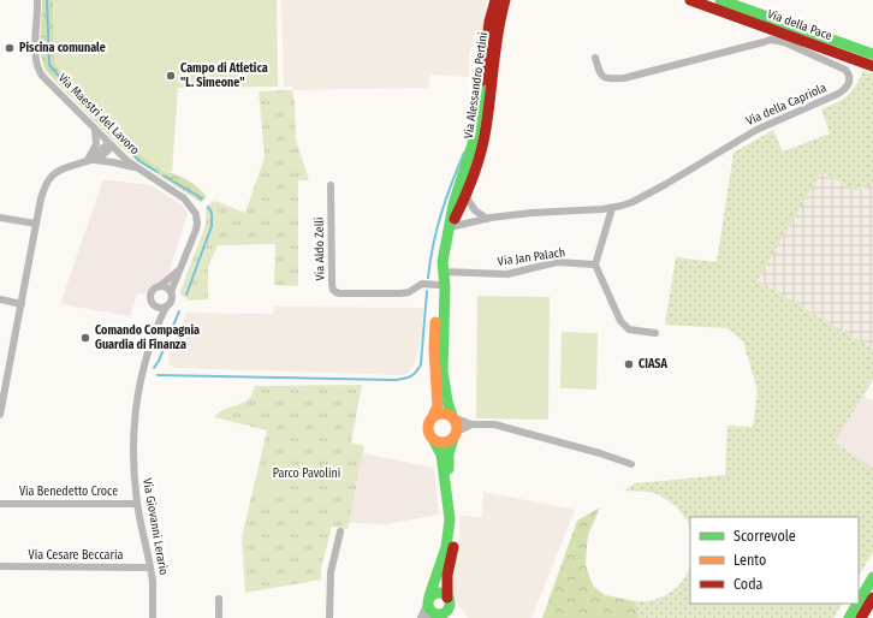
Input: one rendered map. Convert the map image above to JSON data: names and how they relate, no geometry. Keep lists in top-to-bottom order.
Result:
{
  "streets": {
    "street": [
      "Via della Pace",
      "Via Alessandro Pertini",
      "Via della Capriola",
      "Via Maestri del Lavoro",
      "Via Aldo Zelli",
      "Via Jan Palach",
      "Via Benedetto Croce",
      "Via Giovanni Lerario",
      "Via Cesare Beccaria"
    ]
  },
  "crossings": [
    ["Via Alessandro Pertini", "Via della Capriola"],
    ["Via Alessandro Pertini", "Via Aldo Zelli"],
    ["Via Alessandro Pertini", "Via Jan Palach"],
    ["Via Maestri del Lavoro", "Via Giovanni Lerario"],
    ["Via Benedetto Croce", "Via Giovanni Lerario"],
    ["Via Giovanni Lerario", "Via Cesare Beccaria"]
  ],
  "parks": ["Parco Pavolini"],
  "places": [
    "Piscina comunale",
    "Campo di Atletica \"L. Simeone\"",
    "Comando Compagnia Guardia di Finanza",
    "CIASA"
  ],
  "legend": ["Scorrevole", "Lento", "Coda"]
}
